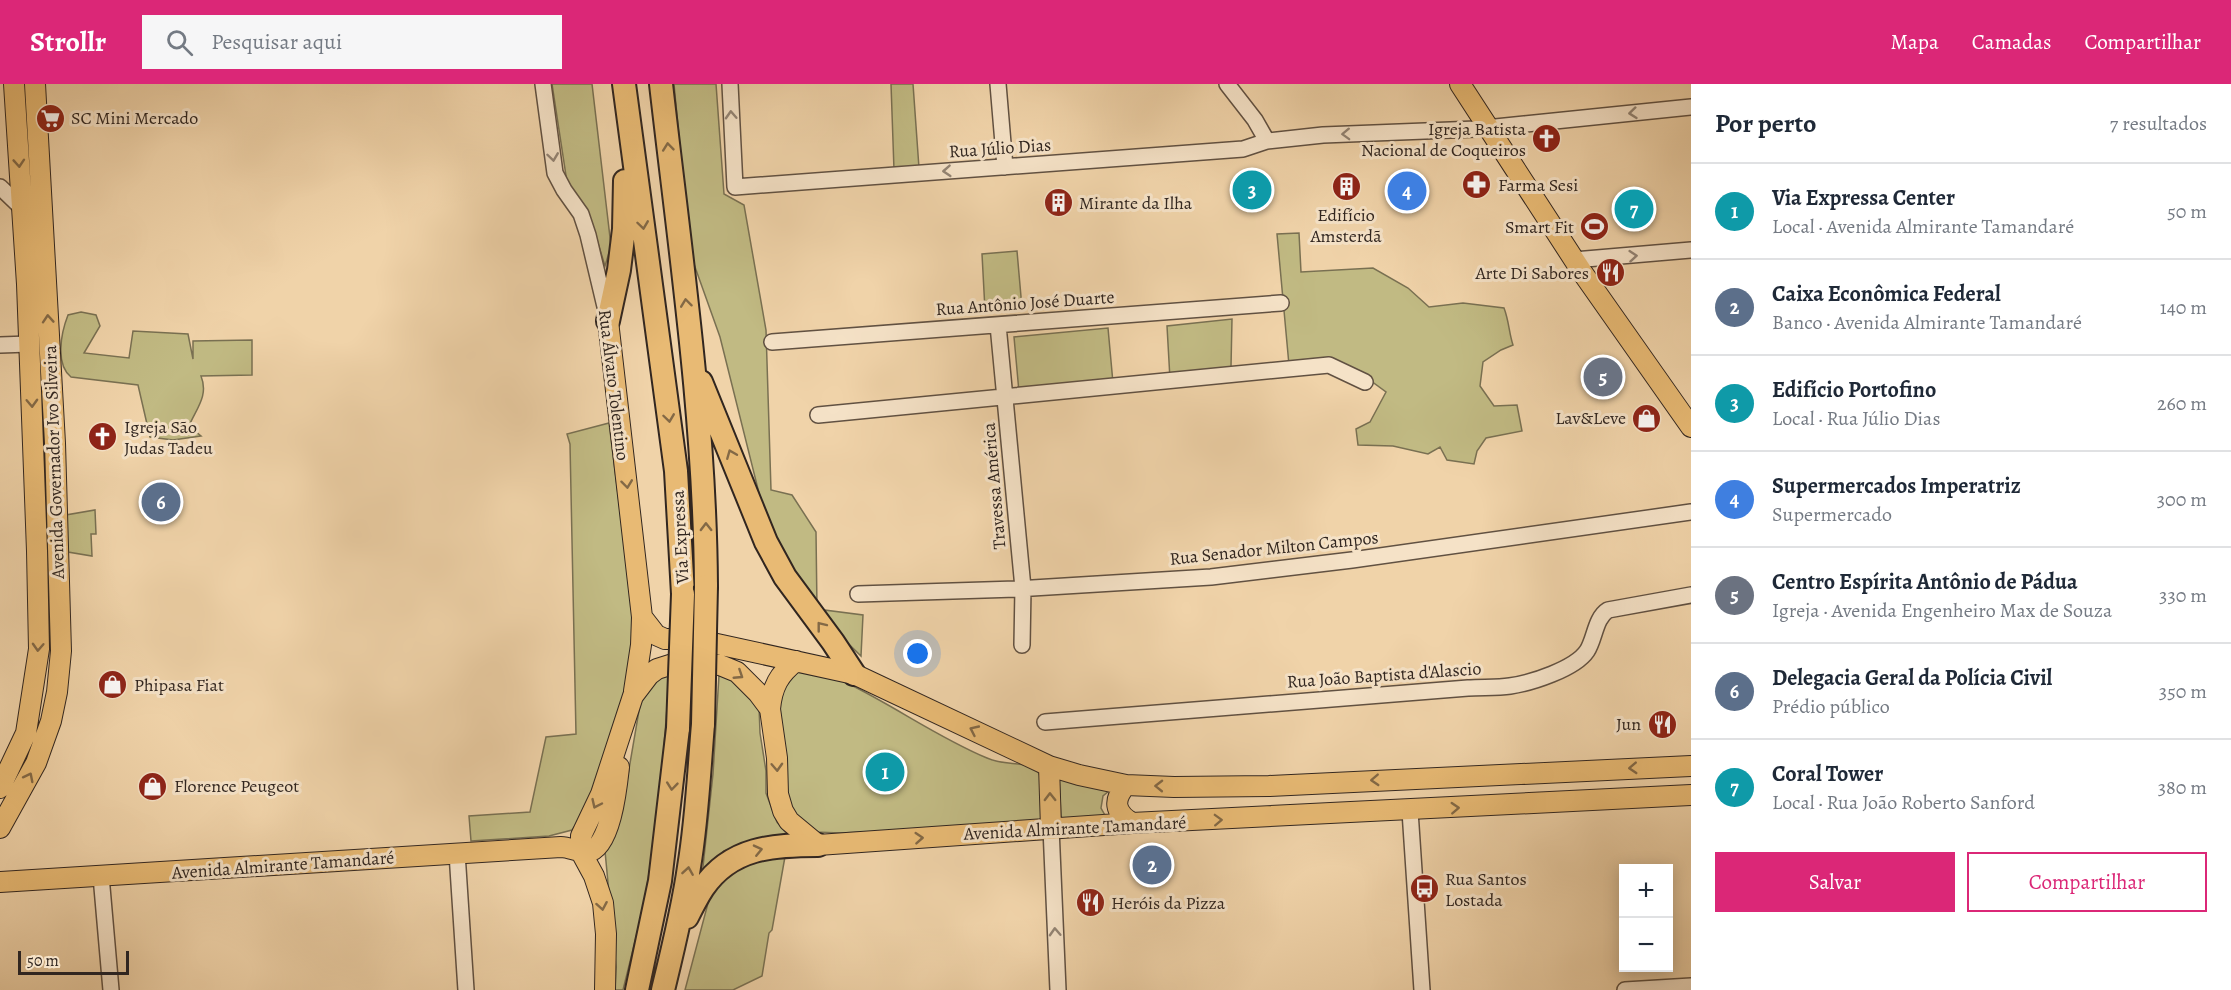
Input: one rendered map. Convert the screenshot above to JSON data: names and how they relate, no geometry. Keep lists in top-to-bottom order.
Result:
{
  "streets": {
    "highway": ["Via Expressa"],
    "main road": ["Rua Álvaro Tolentino", "Avenida Governador Ivo Silveira", "Avenida Almirante Tamandaré"],
    "street": [
      "Rua Júlio Dias",
      "Rua Antônio José Duarte",
      "Travessa América",
      "Rua Senador Milton Campos",
      "Rua João Baptista d'Alascio"
    ]
  },
  "crossings": [
    ["Rua Antônio José Duarte", "Travessa América"],
    ["Rua Álvaro Tolentino", "Avenida Almirante Tamandaré"],
    ["Travessa América", "Rua Senador Milton Campos"]
  ],
  "one_way": ["Rua Júlio Dias", "Rua Álvaro Tolentino"],
  "places": {
    "supermarket": ["SC Mini Mercado"],
    "church": ["Igreja Batista Nacional de Coqueiros", "Igreja São Judas Tadeu"],
    "pharmacy": ["Farma Sesi"],
    "building": ["Edifício Amsterdã", "Mirante da Ilha"],
    "sports": ["Smart Fit"],
    "restaurant": ["Arte Di Sabores", "Jun", "Heróis da Pizza"],
    "shop": ["Lav&Leve", "Phipasa Fiat", "Florence Peugeot"],
    "bus stop": ["Rua Santos Lostada"]
  },
  "scale_bar": "50 m",
  "page": {
    "header": "Strollr",
    "search": "Pesquisar aqui",
    "nav": ["Mapa", "Camadas", "Compartilhar"],
    "heading": ["Por perto", "7 resultados"],
    "list": [
      {
        "mark": "1",
        "name": "Via Expressa Center",
        "note": "Local · Avenida Almirante Tamandaré",
        "value": "50 m"
      },
      {
        "mark": "2",
        "name": "Caixa Econômica Federal",
        "note": "Banco · Avenida Almirante Tamandaré",
        "value": "140 m"
      },
      {
        "mark": "3",
        "name": "Edifício Portofino",
        "note": "Local · Rua Júlio Dias",
        "value": "260 m"
      },
      {
        "mark": "4",
        "name": "Supermercados Imperatriz",
        "note": "Supermercado",
        "value": "300 m"
      },
      {
        "mark": "5",
        "name": "Centro Espírita Antônio de Pádua",
        "note": "Igreja · Avenida Engenheiro Max de Souza",
        "value": "330 m"
      },
      {
        "mark": "6",
        "name": "Delegacia Geral da Polícia Civil",
        "note": "Prédio público",
        "value": "350 m"
      },
      {
        "mark": "7",
        "name": "Coral Tower",
        "note": "Local · Rua João Roberto Sanford",
        "value": "380 m"
      }
    ],
    "pins": [
      "3",
      "4",
      "7",
      "5",
      "6",
      "1",
      "2"
    ],
    "buttons": ["Salvar", "Compartilhar"],
    "map_buttons": ["+", "−"],
    "scale": "50 m"
  }
}
